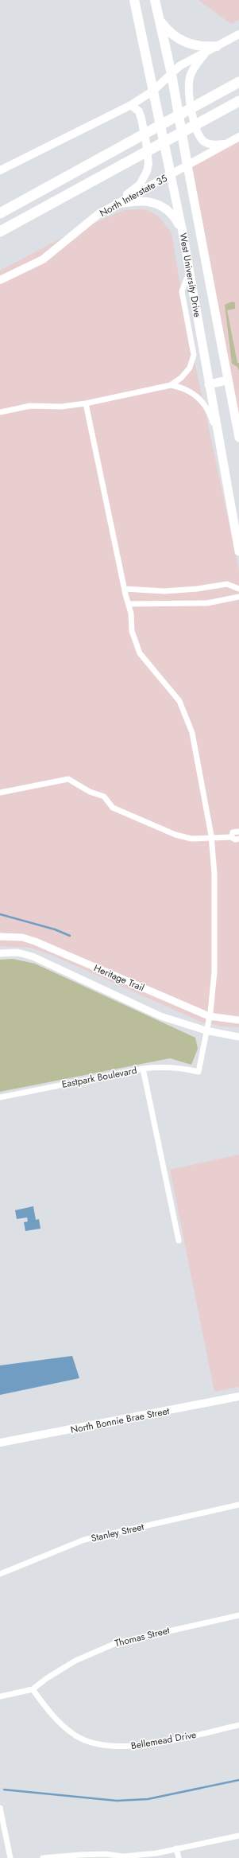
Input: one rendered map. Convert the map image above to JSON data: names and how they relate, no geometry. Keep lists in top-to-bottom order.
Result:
{
  "streets": {
    "highway": ["West University Drive"],
    "main road": ["North Interstate 35", "North Bonnie Brae Street"],
    "street": [
      "Heritage Trail",
      "Eastpark Boulevard",
      "Stanley Street",
      "Thomas Street",
      "Bellemead Drive"
    ]
  },
  "crossings": [
    ["North Interstate 35", "West University Drive"],
    ["Heritage Trail", "Eastpark Boulevard"],
    ["Thomas Street", "Bellemead Drive"]
  ]
}
